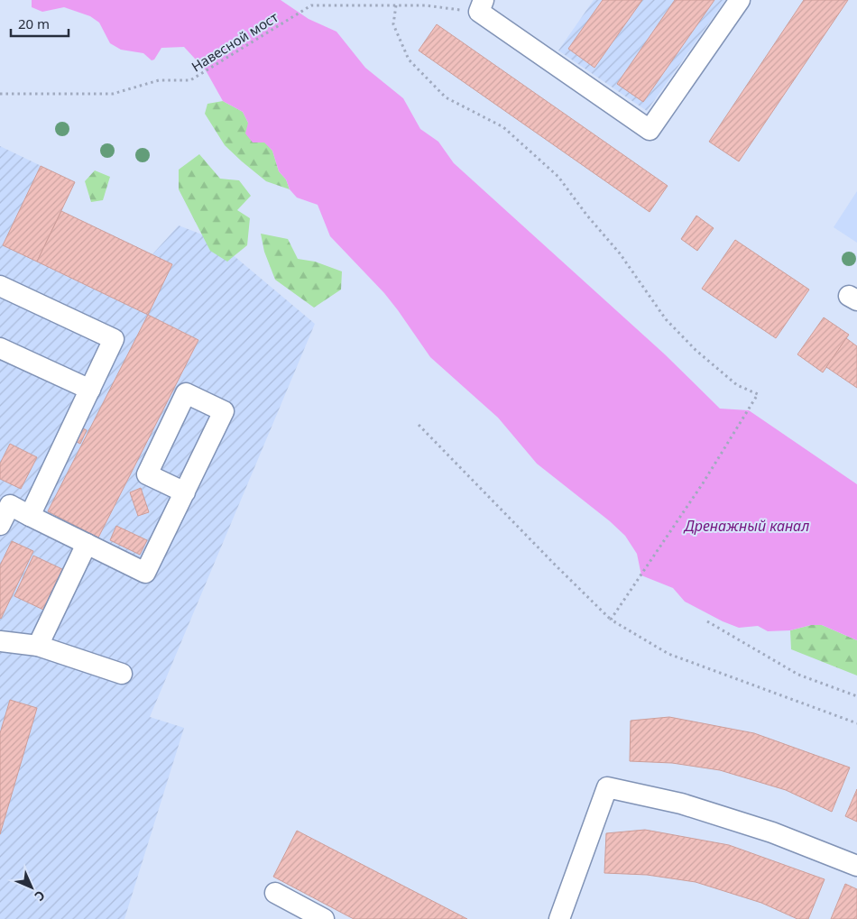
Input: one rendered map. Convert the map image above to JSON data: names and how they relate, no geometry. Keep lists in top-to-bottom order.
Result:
{
  "streets": {
    "path": ["Навесной мост"]
  },
  "water": ["Дренажный канал"],
  "scale_bar": "20 m",
  "north": "bottom right"
}
